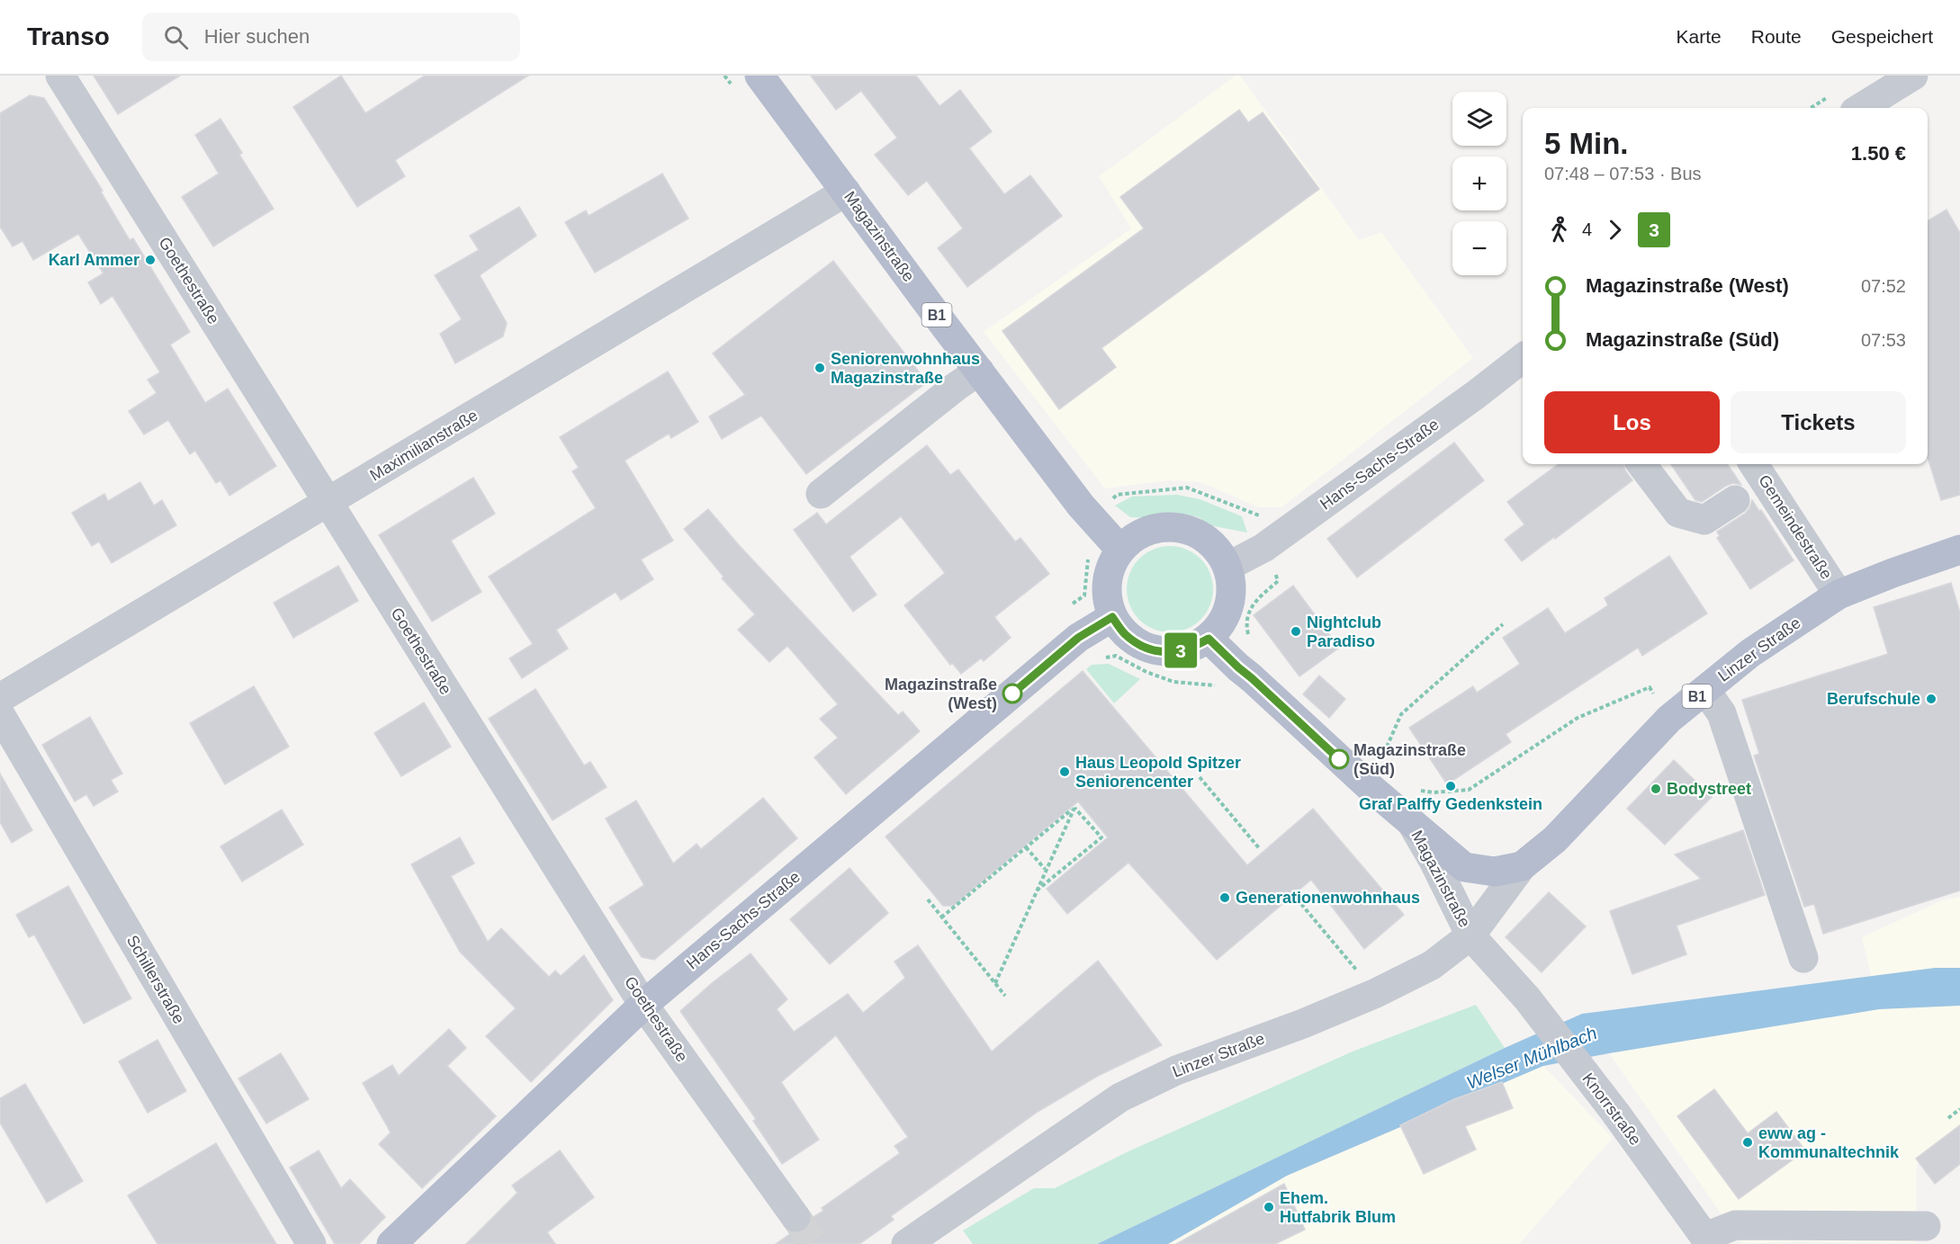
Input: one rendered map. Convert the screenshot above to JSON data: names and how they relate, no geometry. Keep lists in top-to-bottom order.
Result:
{
  "streets": {
    "main road": [
      "Magazinstraße",
      "B1",
      "Hans-Sachs-Straße",
      "Linzer Straße"
    ],
    "street": [
      "Goethestraße",
      "Maximilianstraße",
      "Gemeindestraße",
      "Schillerstraße",
      "Knorrstraße"
    ]
  },
  "crossings": [
    ["Magazinstraße", "Maximilianstraße"],
    ["Magazinstraße", "Hans-Sachs-Straße"],
    ["Magazinstraße", "Linzer Straße"],
    ["Magazinstraße", "Knorrstraße"],
    ["Goethestraße", "Maximilianstraße"],
    ["Goethestraße", "Hans-Sachs-Straße"],
    ["Gemeindestraße", "Linzer Straße"],
    ["Linzer Straße", "Knorrstraße"]
  ],
  "water": ["Welser Mühlbach"],
  "places": [
    "Karl Ammer",
    "Seniorenwohnhaus Magazinstraße",
    "Nightclub Paradiso",
    "Magazinstraße (West)",
    "Berufschule",
    "Magazinstraße (Süd)",
    "Haus Leopold Spitzer Seniorencenter",
    "Graf Palffy Gedenkstein",
    "Bodystreet",
    "Generationenwohnhaus",
    "eww ag - Kommunaltechnik",
    "Ehem. Hutfabrik Blum"
  ],
  "lines": ["bus line 3"],
  "page": {
    "header": "Transo",
    "search": "Hier suchen",
    "nav": ["Karte", "Route", "Gespeichert"],
    "on_map": "3",
    "map_buttons": ["+", "−"],
    "heading": ["5 Min.", "07:48 – 07:53 · Bus", "1.50 €"],
    "legs": ["4", "3"],
    "list": [
      {
        "name": "Magazinstraße (West)",
        "value": "07:52"
      },
      {
        "name": "Magazinstraße (Süd)",
        "value": "07:53"
      }
    ],
    "buttons": ["Los", "Tickets"]
  }
}
